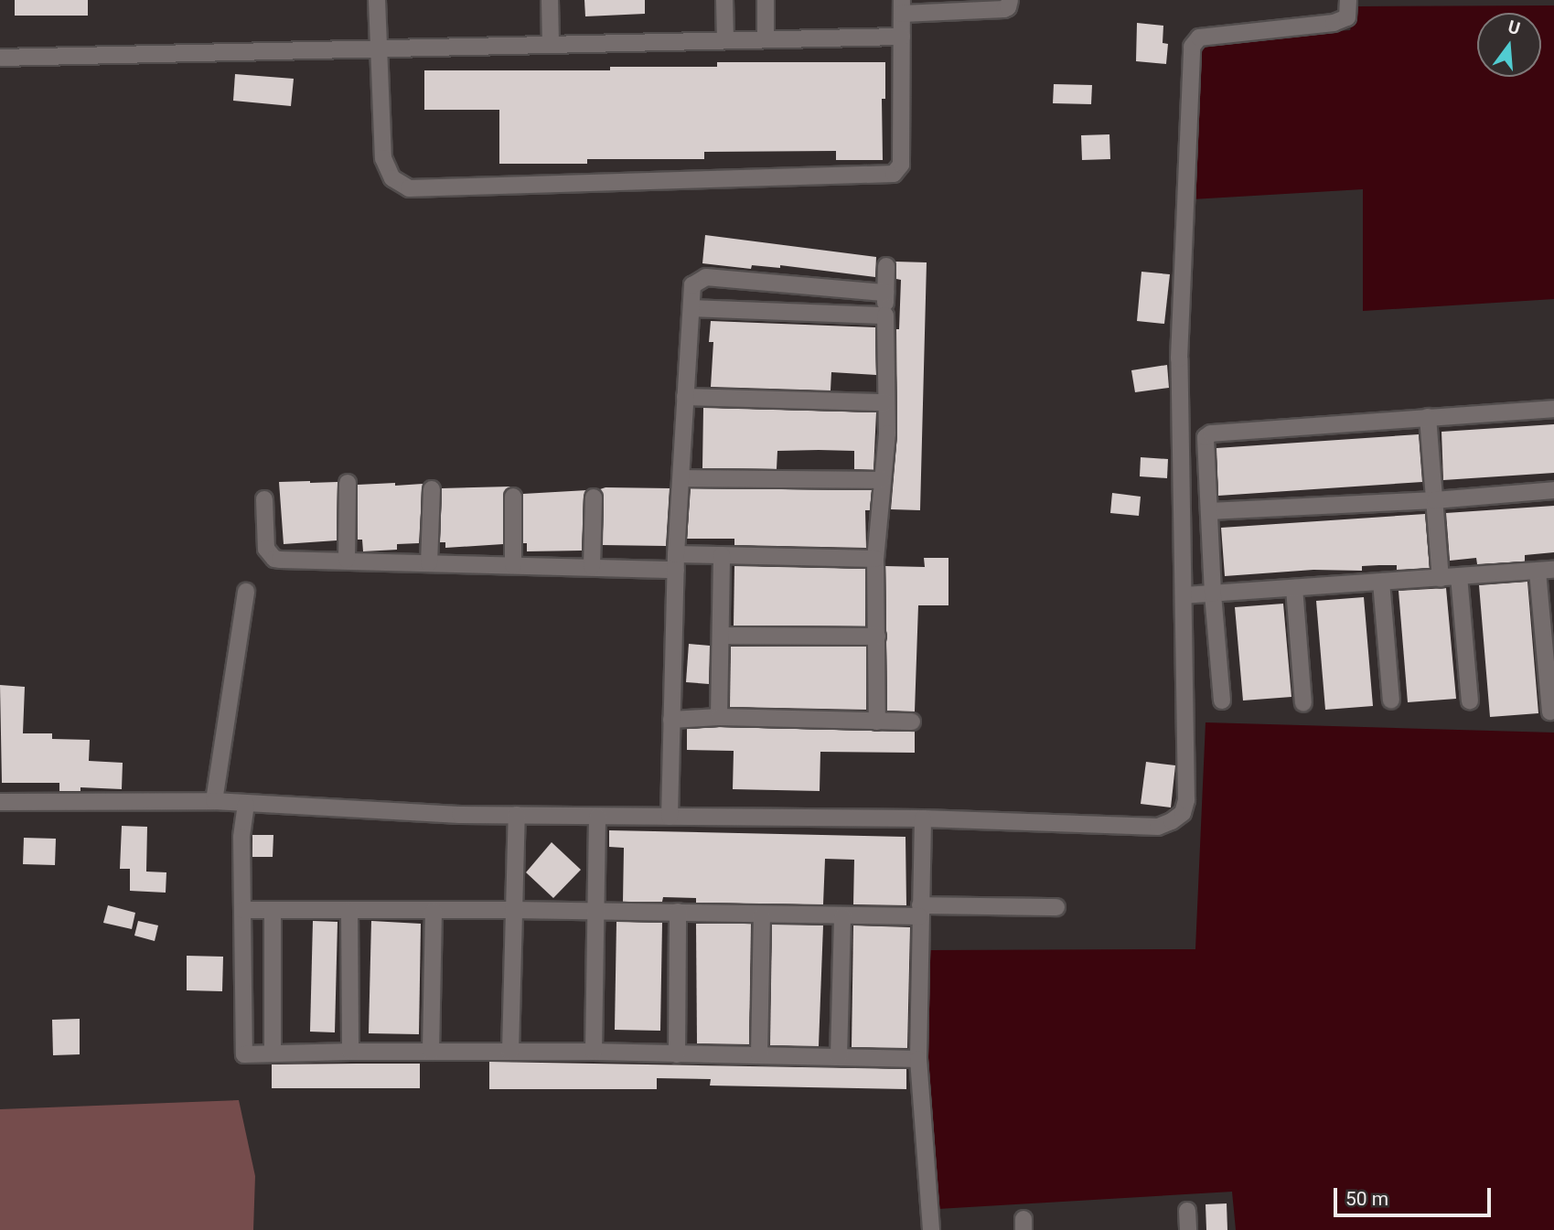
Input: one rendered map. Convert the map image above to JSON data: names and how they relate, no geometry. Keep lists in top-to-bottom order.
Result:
{
  "scale_bar": "50 m",
  "north": "top"
}
